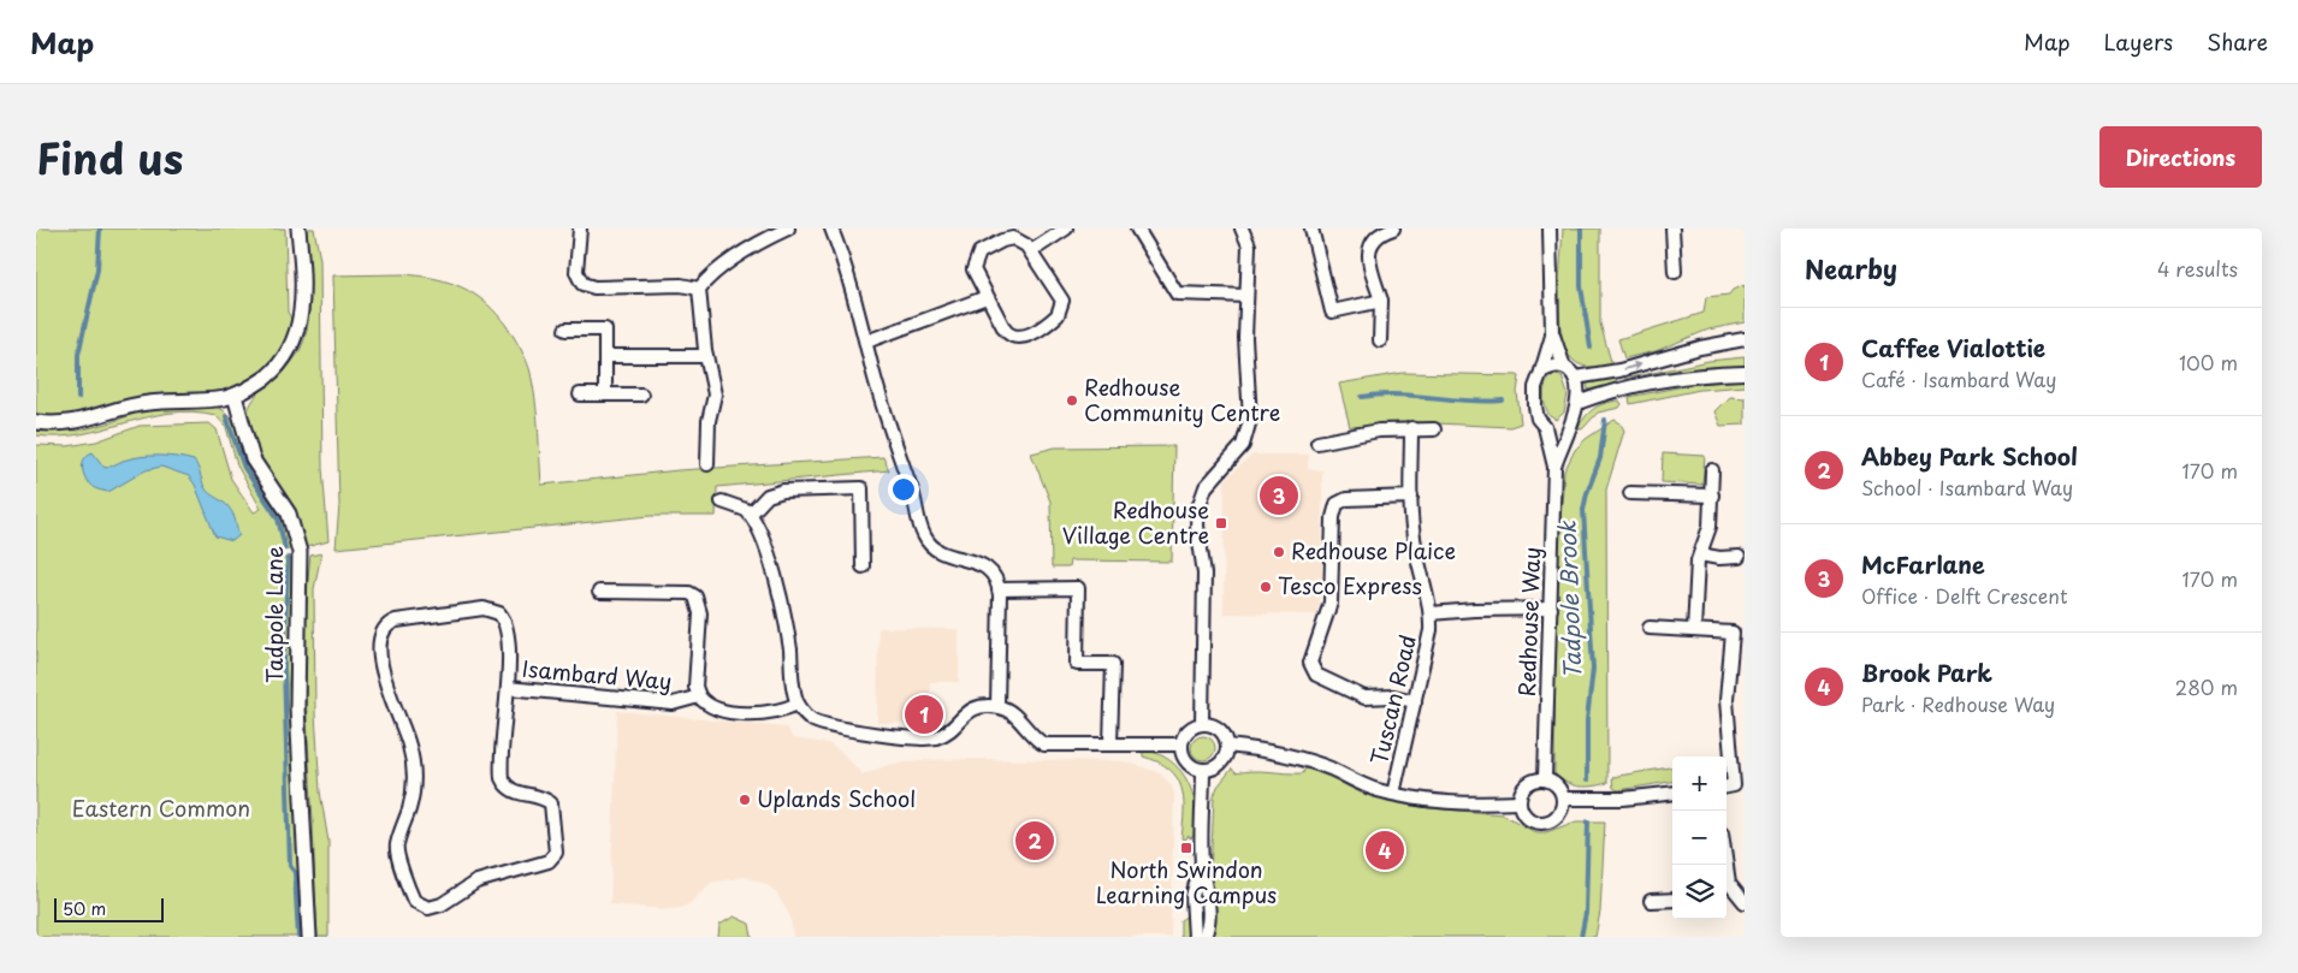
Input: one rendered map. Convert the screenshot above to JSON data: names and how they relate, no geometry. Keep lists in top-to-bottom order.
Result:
{
  "streets": {
    "street": [
      "Tadpole Lane",
      "Redhouse Way",
      "Isambard Way",
      "Tuscan Road"
    ]
  },
  "crossings": [
    ["Redhouse Way", "Tuscan Road"]
  ],
  "water": ["Tadpole Brook"],
  "parks": ["Eastern Common"],
  "places": {
    "other": [
      "Redhouse Community Centre",
      "Redhouse Plaice",
      "Tesco Express",
      "Uplands School"
    ],
    "transit": ["Redhouse Village Centre", "North Swindon Learning Campus"]
  },
  "scale_bar": "50 m",
  "page": {
    "header": "Map",
    "nav": ["Map", "Layers", "Share"],
    "title": "Find us",
    "buttons": "Directions",
    "heading": ["Nearby", "4 results"],
    "list": [
      {
        "mark": "1",
        "name": "Caffee Vialottie",
        "note": "Café · Isambard Way",
        "value": "100 m"
      },
      {
        "mark": "2",
        "name": "Abbey Park School",
        "note": "School · Isambard Way",
        "value": "170 m"
      },
      {
        "mark": "3",
        "name": "McFarlane",
        "note": "Office · Delft Crescent",
        "value": "170 m"
      },
      {
        "mark": "4",
        "name": "Brook Park",
        "note": "Park · Redhouse Way",
        "value": "280 m"
      }
    ],
    "pins": [
      "3",
      "1",
      "2",
      "4"
    ],
    "map_buttons": ["+", "−"],
    "scale": "50 m"
  }
}
